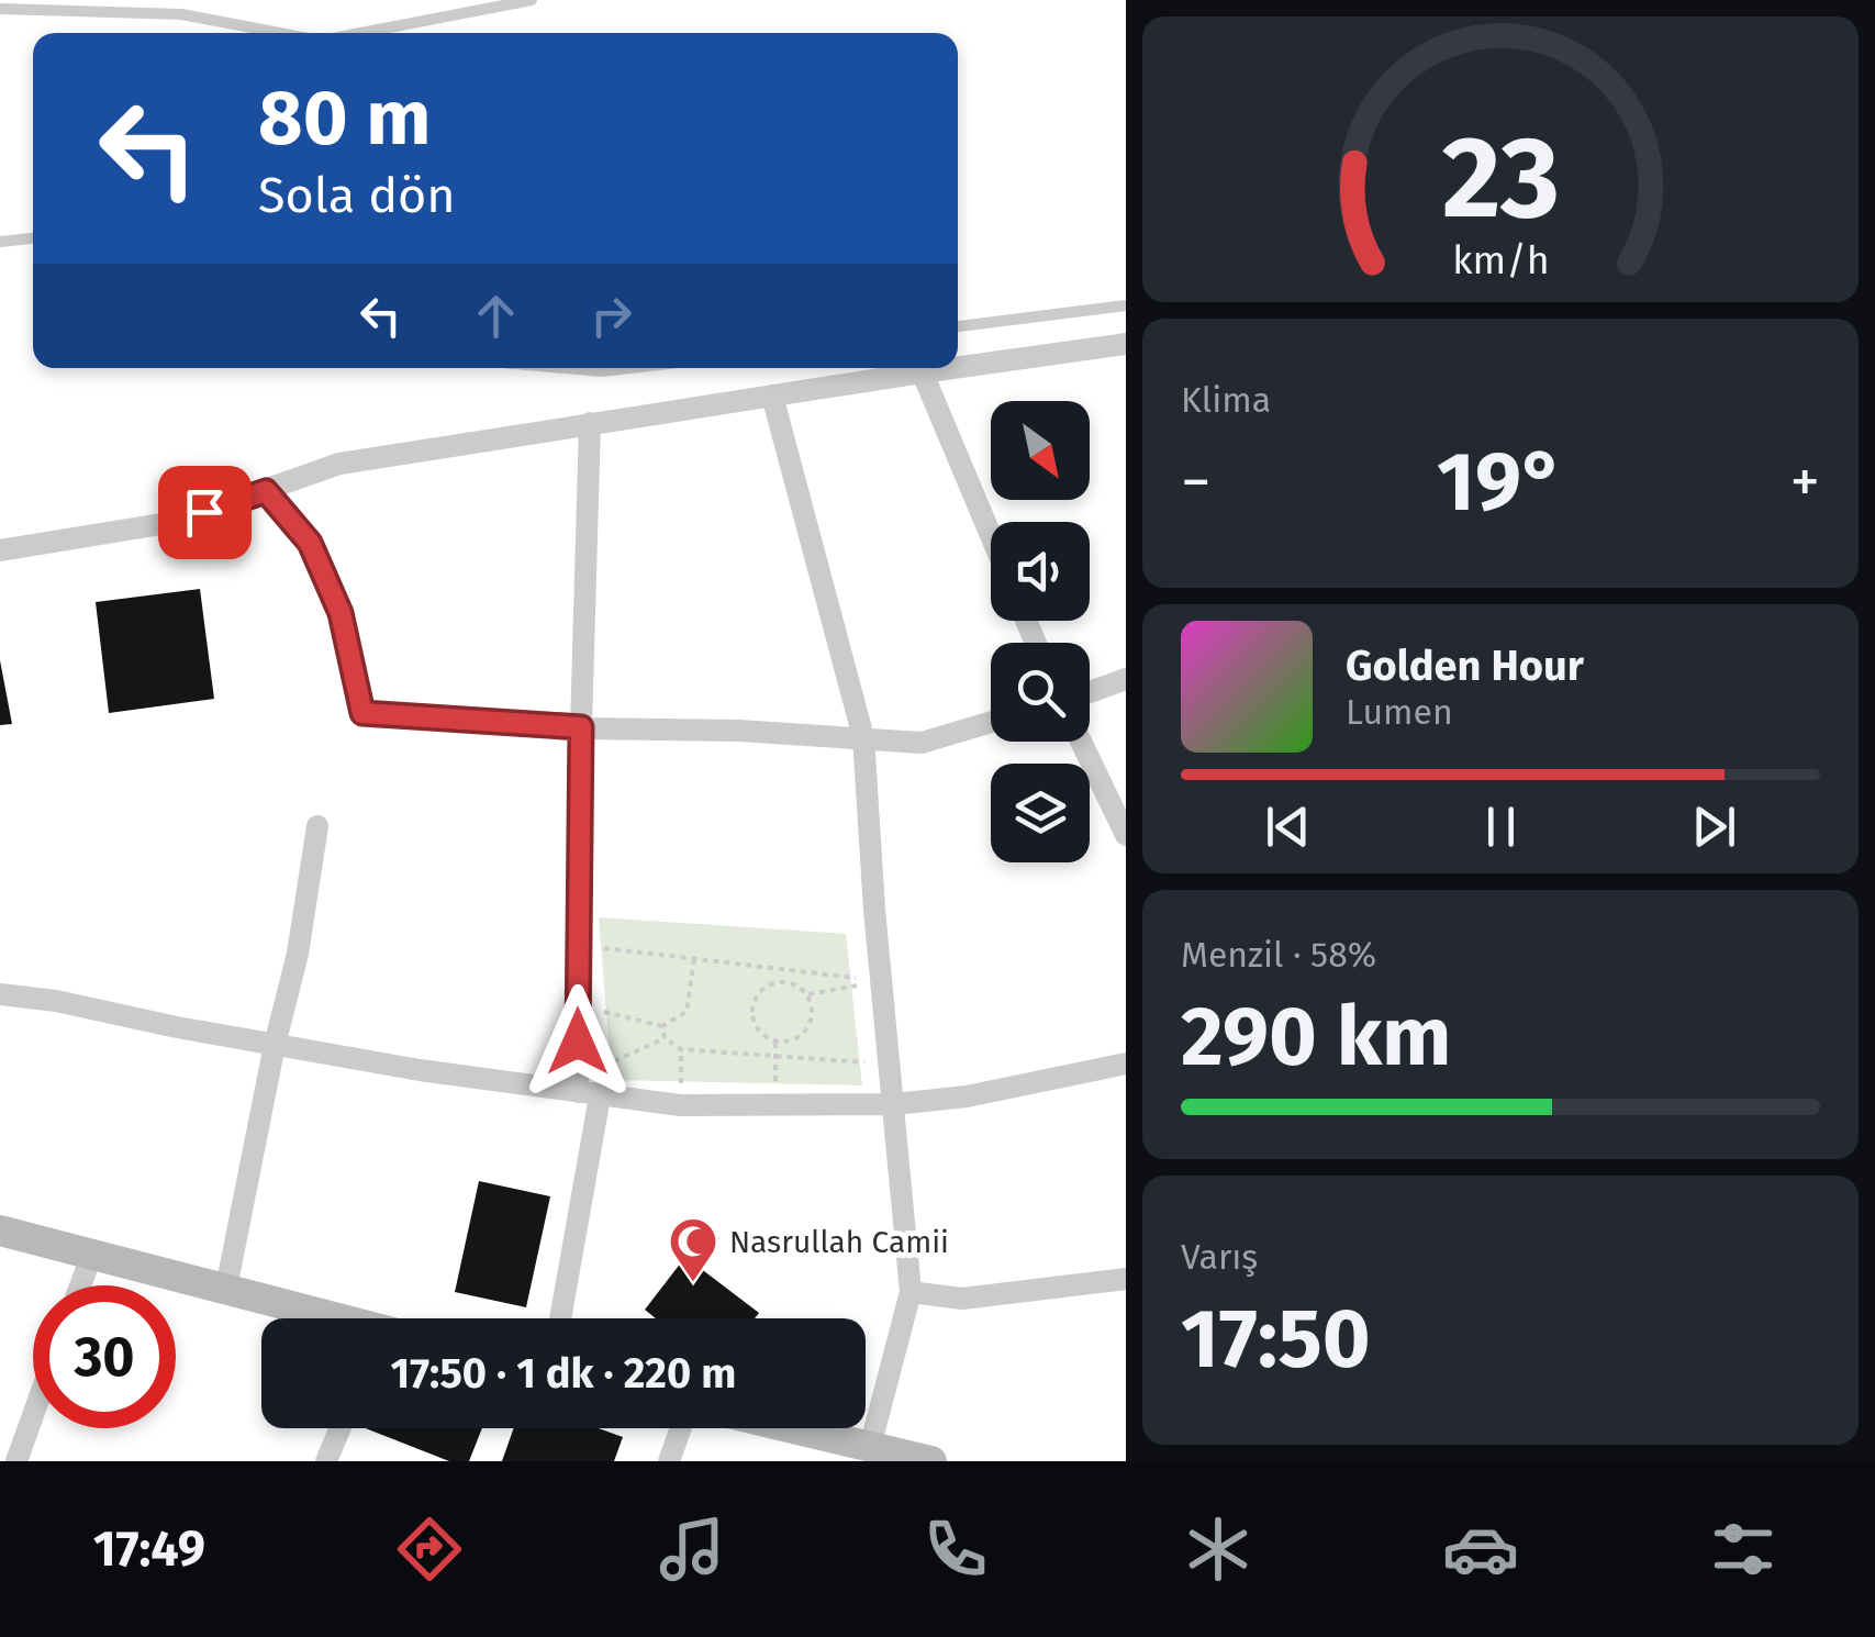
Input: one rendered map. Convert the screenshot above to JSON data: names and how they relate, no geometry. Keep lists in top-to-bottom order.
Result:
{
  "places": {
    "mosque": ["Nasrullah Camii"]
  },
  "north": "bottom right",
  "page": {
    "turn": ["80 m", "Sola dön"],
    "tile": [
      "Klima",
      ["Menzil · 58%", "290 km"],
      ["Varış", "17:50"]
    ],
    "heat": ["−", "19°", "+"],
    "song": ["Golden Hour", "Lumen"],
    "limit": "30",
    "trip": "17:50 · 1 dk · 220 m",
    "tabs": "17:49",
    "gauge": ["23", "km/h"]
  }
}
